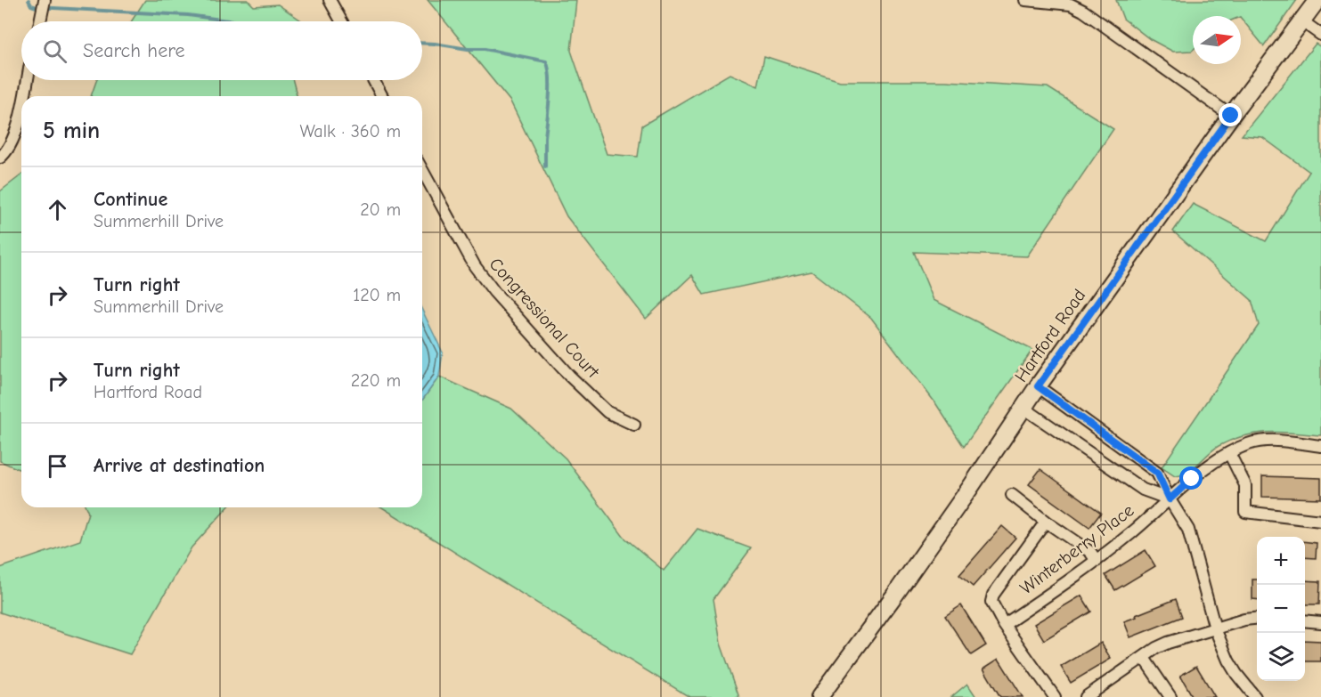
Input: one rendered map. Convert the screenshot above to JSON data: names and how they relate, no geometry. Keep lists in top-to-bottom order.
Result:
{
  "streets": {
    "main road": ["Hartford Road"],
    "street": ["Congressional Court", "Winterberry Place"]
  },
  "north": "right",
  "page": {
    "search": "Search here",
    "heading": ["5 min", "Walk · 360 m"],
    "list": [
      ["Continue", "Summerhill Drive", "20 m"],
      ["Turn right", "Summerhill Drive", "120 m"],
      ["Turn right", "Hartford Road", "220 m"],
      "Arrive at destination"
    ],
    "map_buttons": ["+", "−"]
  }
}
